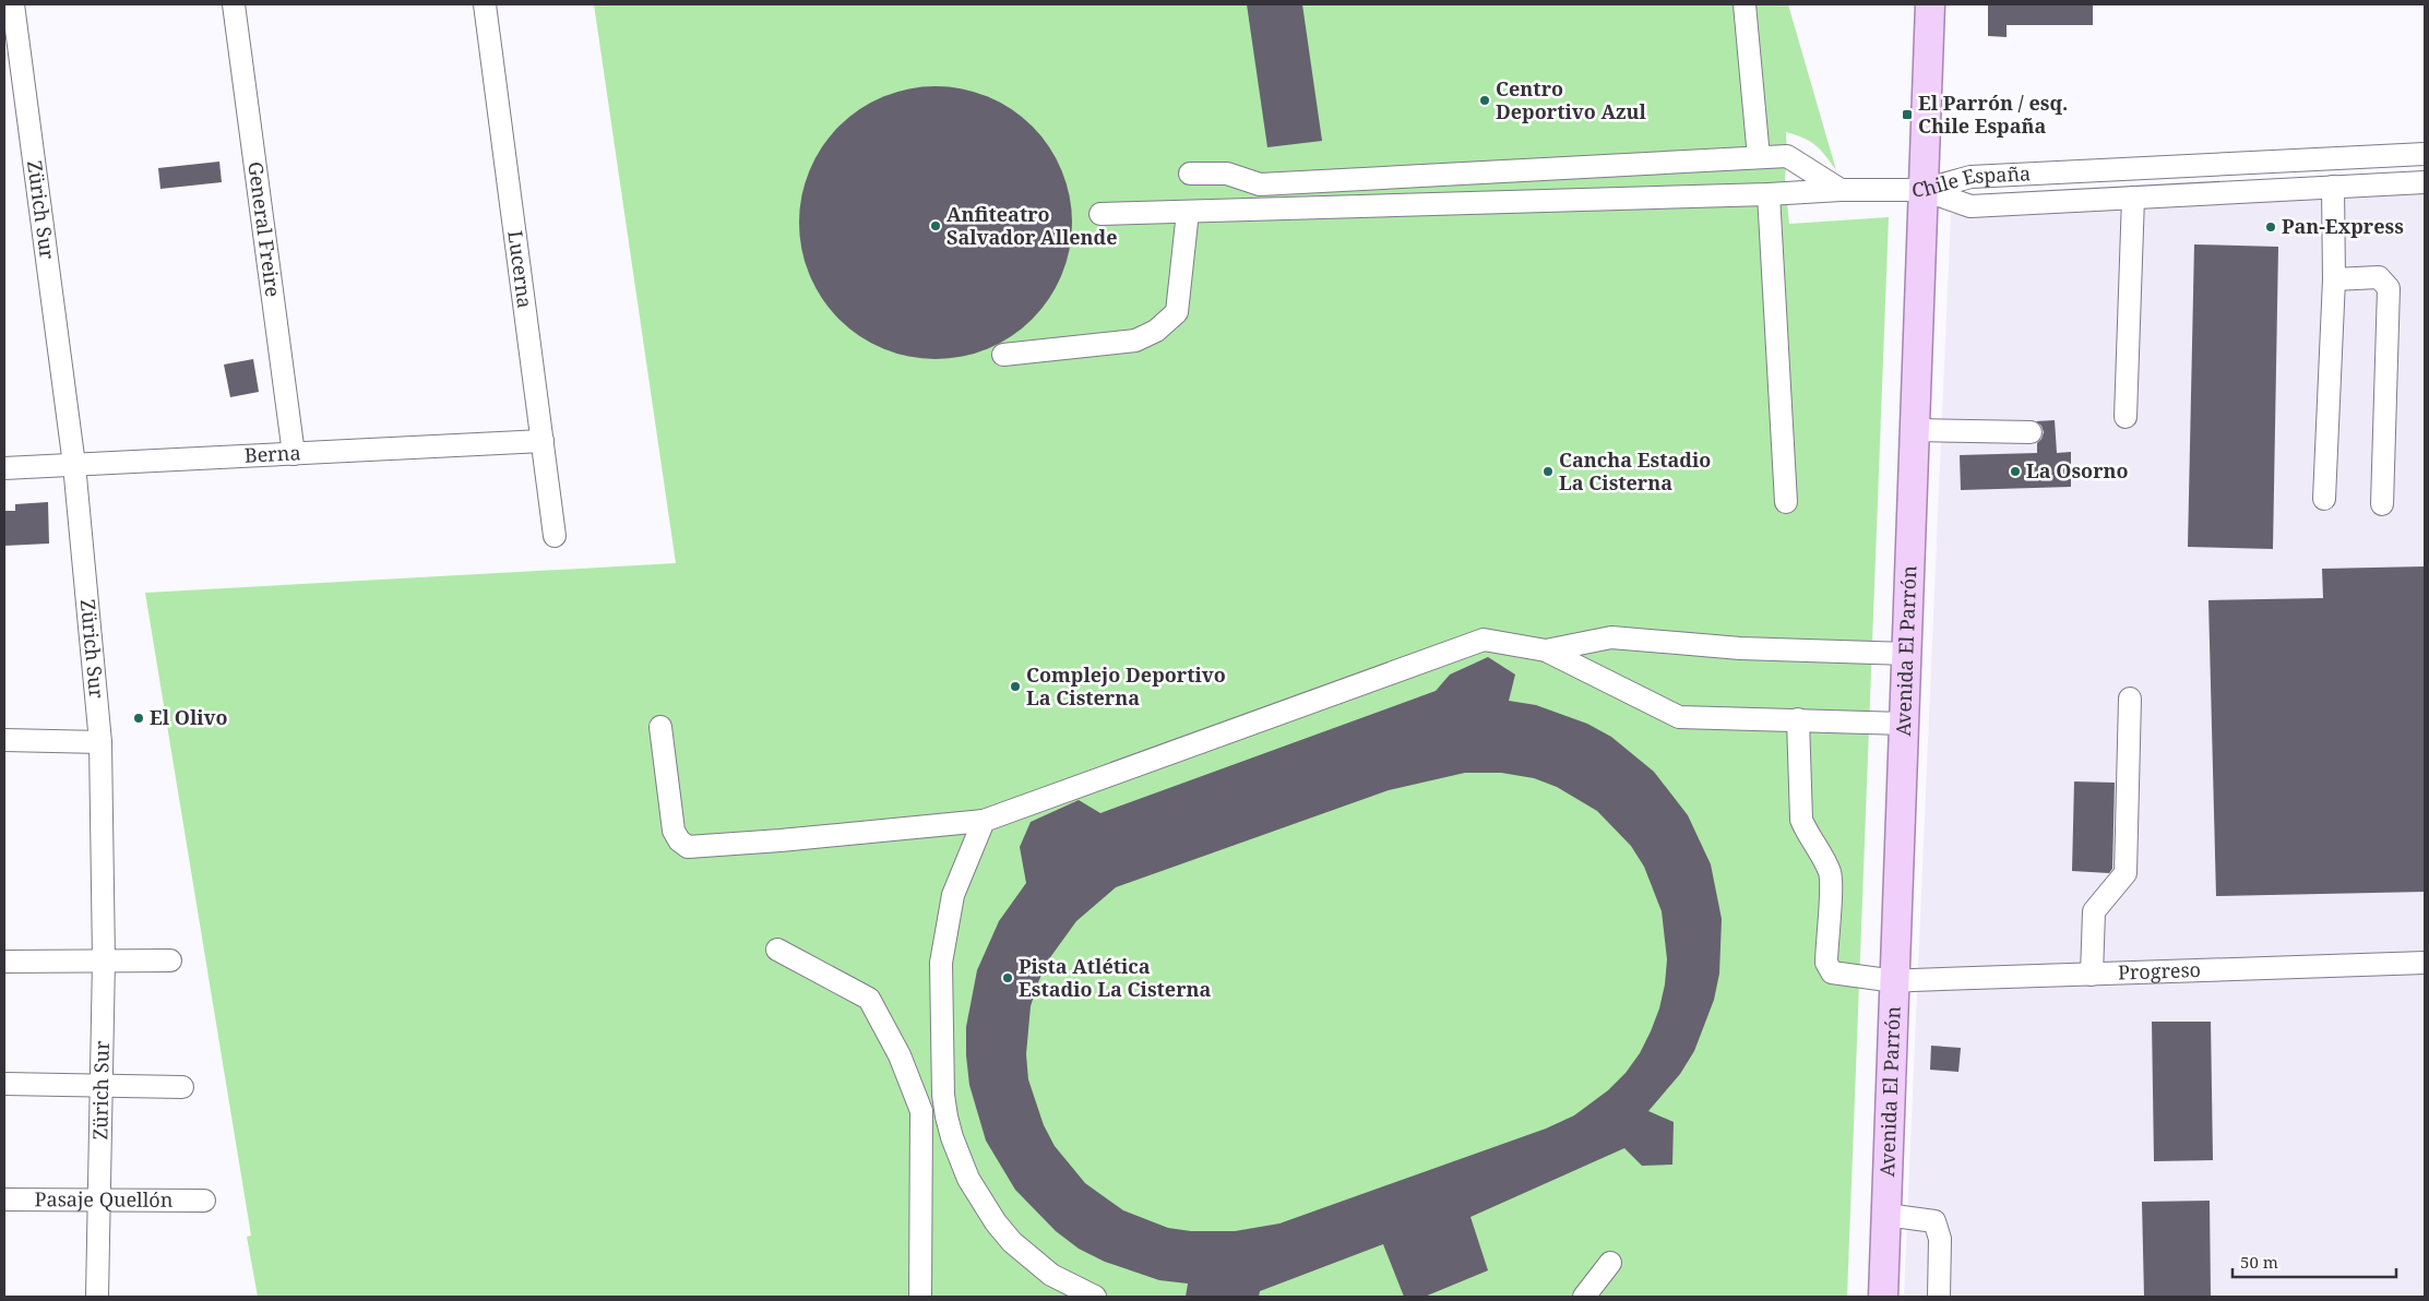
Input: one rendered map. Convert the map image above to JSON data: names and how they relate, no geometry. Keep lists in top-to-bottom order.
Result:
{
  "streets": {
    "main road": ["Avenida El Parrón"],
    "street": [
      "Chile España",
      "Zürich Sur",
      "General Freire",
      "Lucerna",
      "Berna",
      "Progreso",
      "Pasaje Quellón"
    ]
  },
  "crossings": [
    ["Chile España", "Avenida El Parrón"],
    ["Zürich Sur", "Berna"],
    ["Zürich Sur", "Pasaje Quellón"],
    ["General Freire", "Berna"],
    ["Lucerna", "Berna"],
    ["Avenida El Parrón", "Progreso"]
  ],
  "places": {
    "other": [
      "Centro Deportivo Azul",
      "Anfiteatro Salvador Allende",
      "Pan-Express",
      "Cancha Estadio La Cisterna",
      "La Osorno",
      "Complejo Deportivo La Cisterna",
      "El Olivo",
      "Pista Atlética Estadio La Cisterna"
    ],
    "transit": ["El Parrón / esq. Chile España"]
  },
  "scale_bar": "50 m"
}
